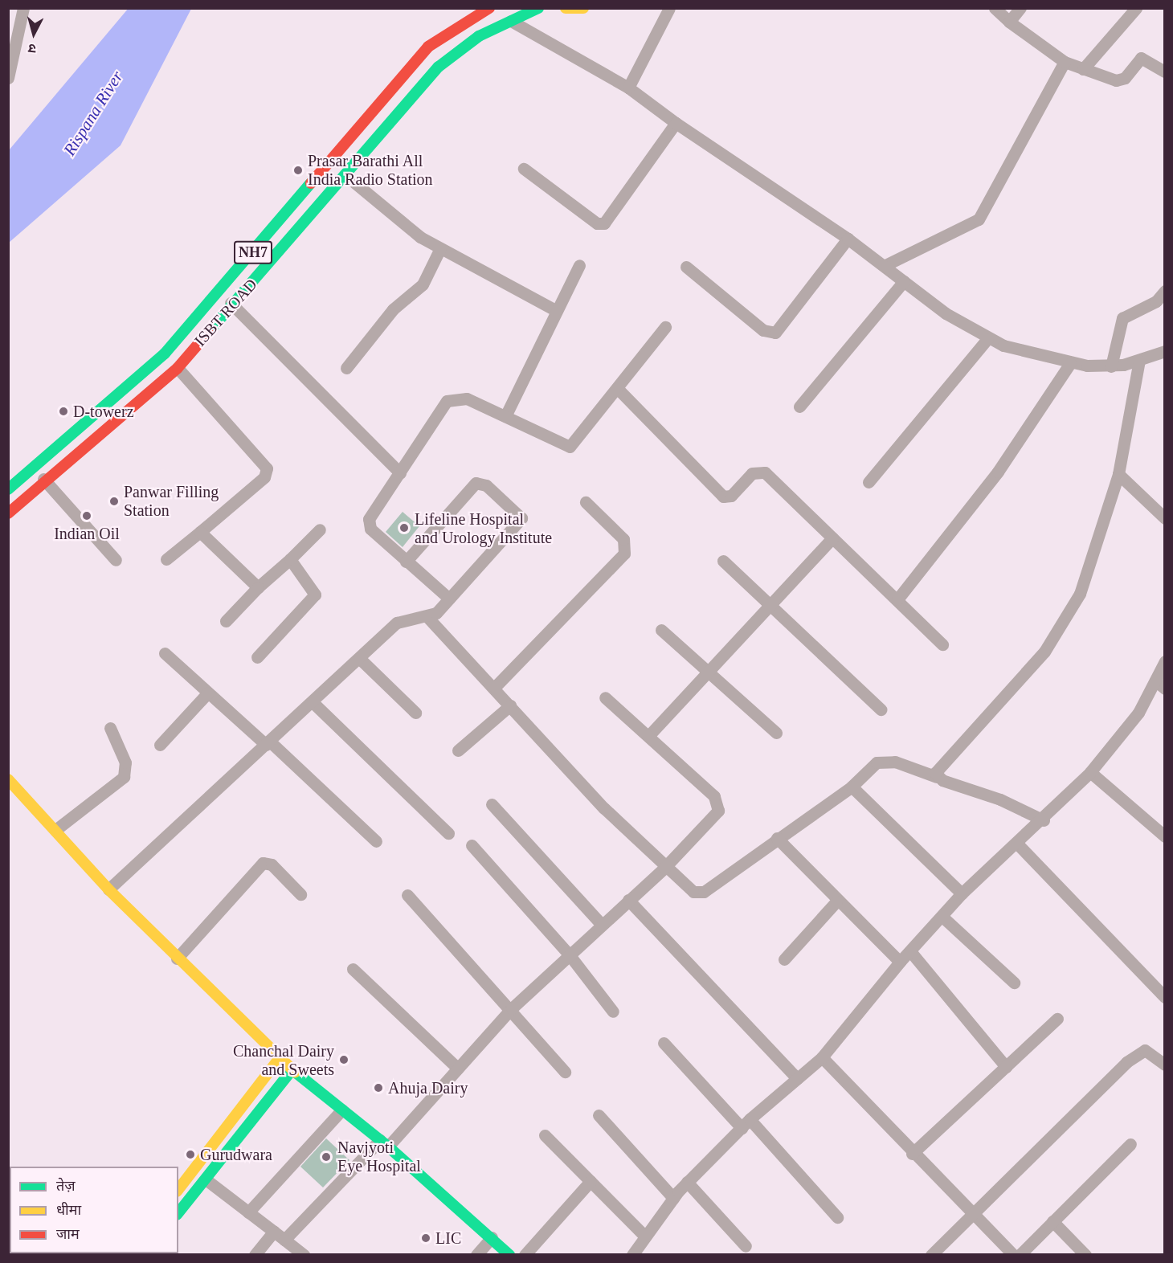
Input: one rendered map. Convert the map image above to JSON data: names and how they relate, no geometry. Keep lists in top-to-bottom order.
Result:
{
  "streets": {
    "main road": ["NH7", "ISBT ROAD"]
  },
  "water": ["Rispana River"],
  "places": [
    "Prasar Barathi All India Radio Station",
    "D-towerz",
    "Panwar Filling Station",
    "Indian Oil",
    "Lifeline Hospital and Urology Institute",
    "Chanchal Dairy and Sweets",
    "Ahuja Dairy",
    "Gurudwara",
    "Navjyoti Eye Hospital",
    "LIC"
  ],
  "legend": ["तेज़", "धीमा", "जाम"],
  "north": "bottom"
}
